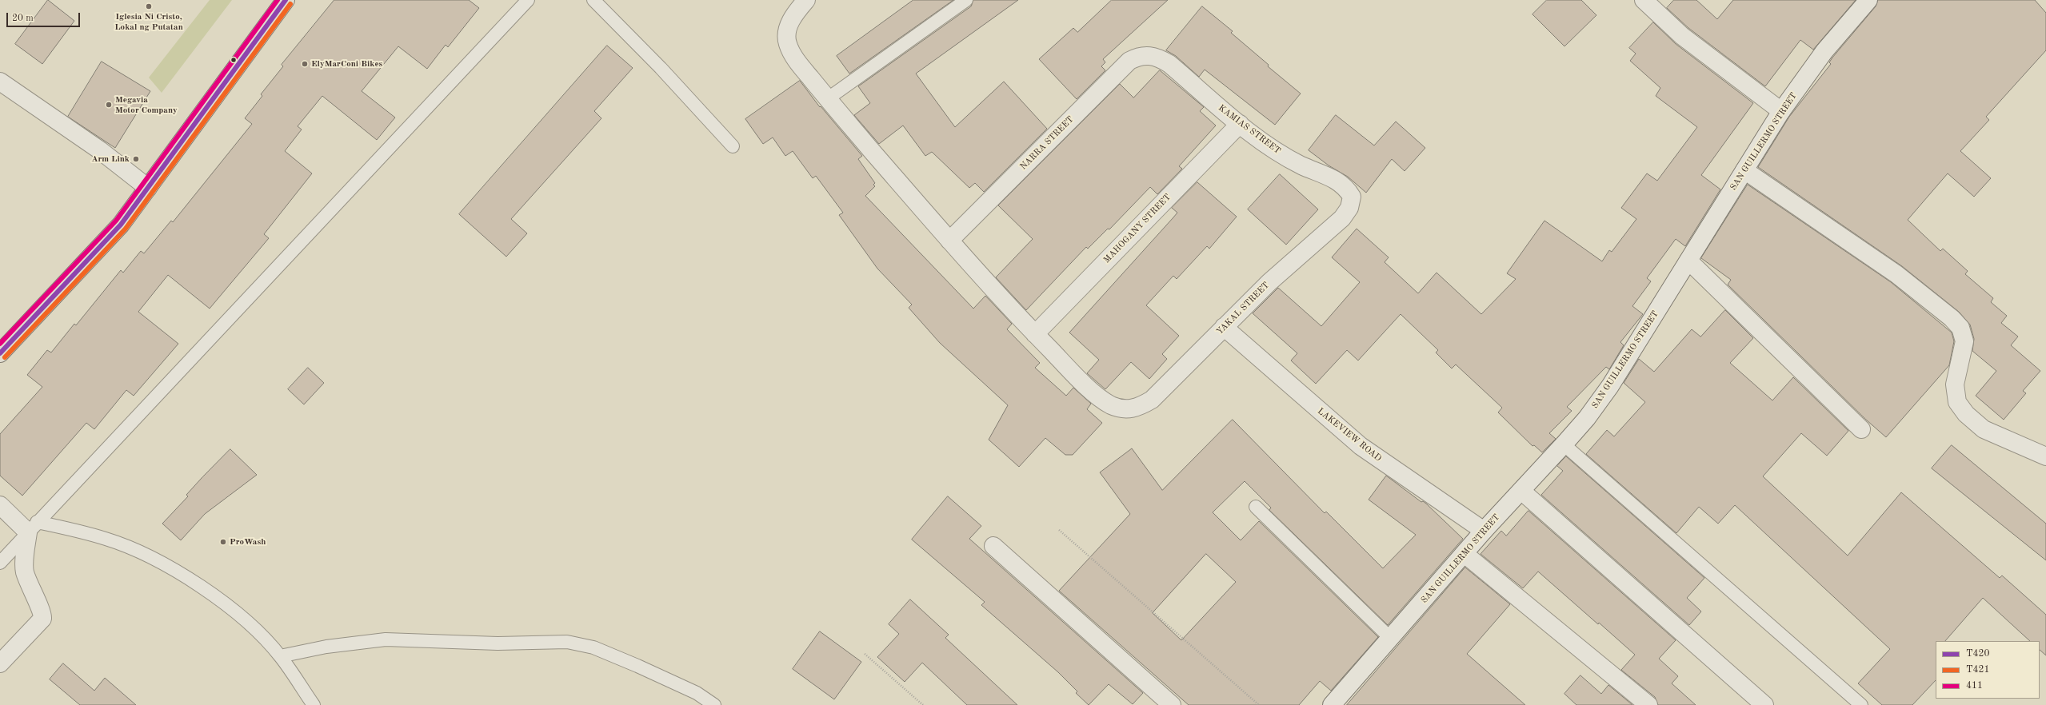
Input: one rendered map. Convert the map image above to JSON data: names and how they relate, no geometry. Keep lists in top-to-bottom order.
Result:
{
  "streets": {
    "street": [
      "KAMIAS STREET",
      "SAN GUILLERMO STREET",
      "NARRA STREET",
      "MAHOGANY STREET",
      "YAKAL STREET",
      "LAKEVIEW ROAD"
    ]
  },
  "crossings": [
    ["KAMIAS STREET", "NARRA STREET"],
    ["KAMIAS STREET", "MAHOGANY STREET"],
    ["KAMIAS STREET", "YAKAL STREET"],
    ["SAN GUILLERMO STREET", "LAKEVIEW ROAD"],
    ["MAHOGANY STREET", "YAKAL STREET"],
    ["YAKAL STREET", "LAKEVIEW ROAD"]
  ],
  "places": [
    "Iglesia Ni Cristo, Lokal ng Putatan",
    "ElyMarConi Bikes",
    "Megavia Motor Company",
    "Arm Link",
    "ProWash"
  ],
  "lines": ["transit line T420", "transit line 411", "transit line T421"],
  "legend": ["T420", "T421", "411"],
  "scale_bar": "20 m"
}
